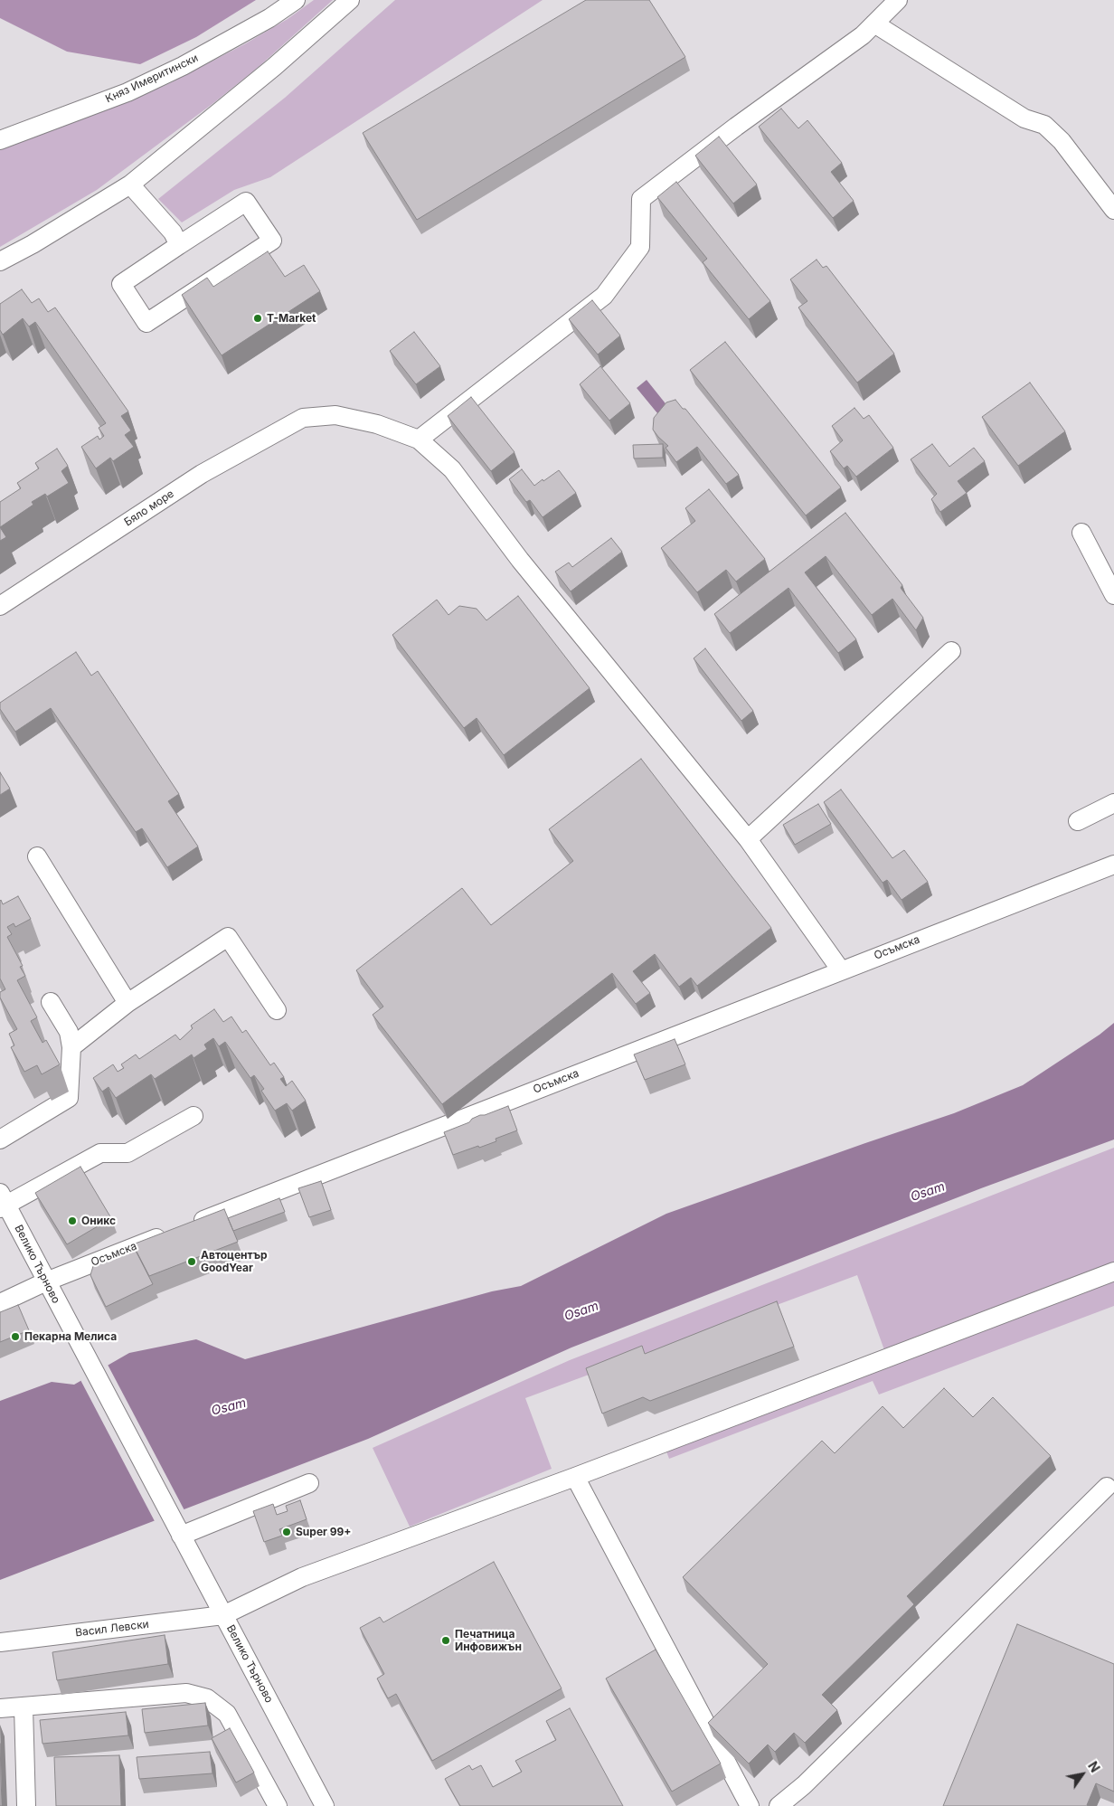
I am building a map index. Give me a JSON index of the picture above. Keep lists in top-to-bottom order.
{
  "streets": {
    "street": [
      "Княз Имеритински",
      "Бяло море",
      "Осъмска",
      "Велико Търново",
      "Васил Левски"
    ]
  },
  "crossings": [
    ["Осъмска", "Велико Търново"],
    ["Велико Търново", "Васил Левски"]
  ],
  "water": ["Osam"],
  "places": [
    "T-Market",
    "Оникс",
    "Автоцентър GoodYear",
    "Пекарна Мелиса",
    "Super 99+",
    "Печатница Инфовижън"
  ],
  "north": "top right"
}
